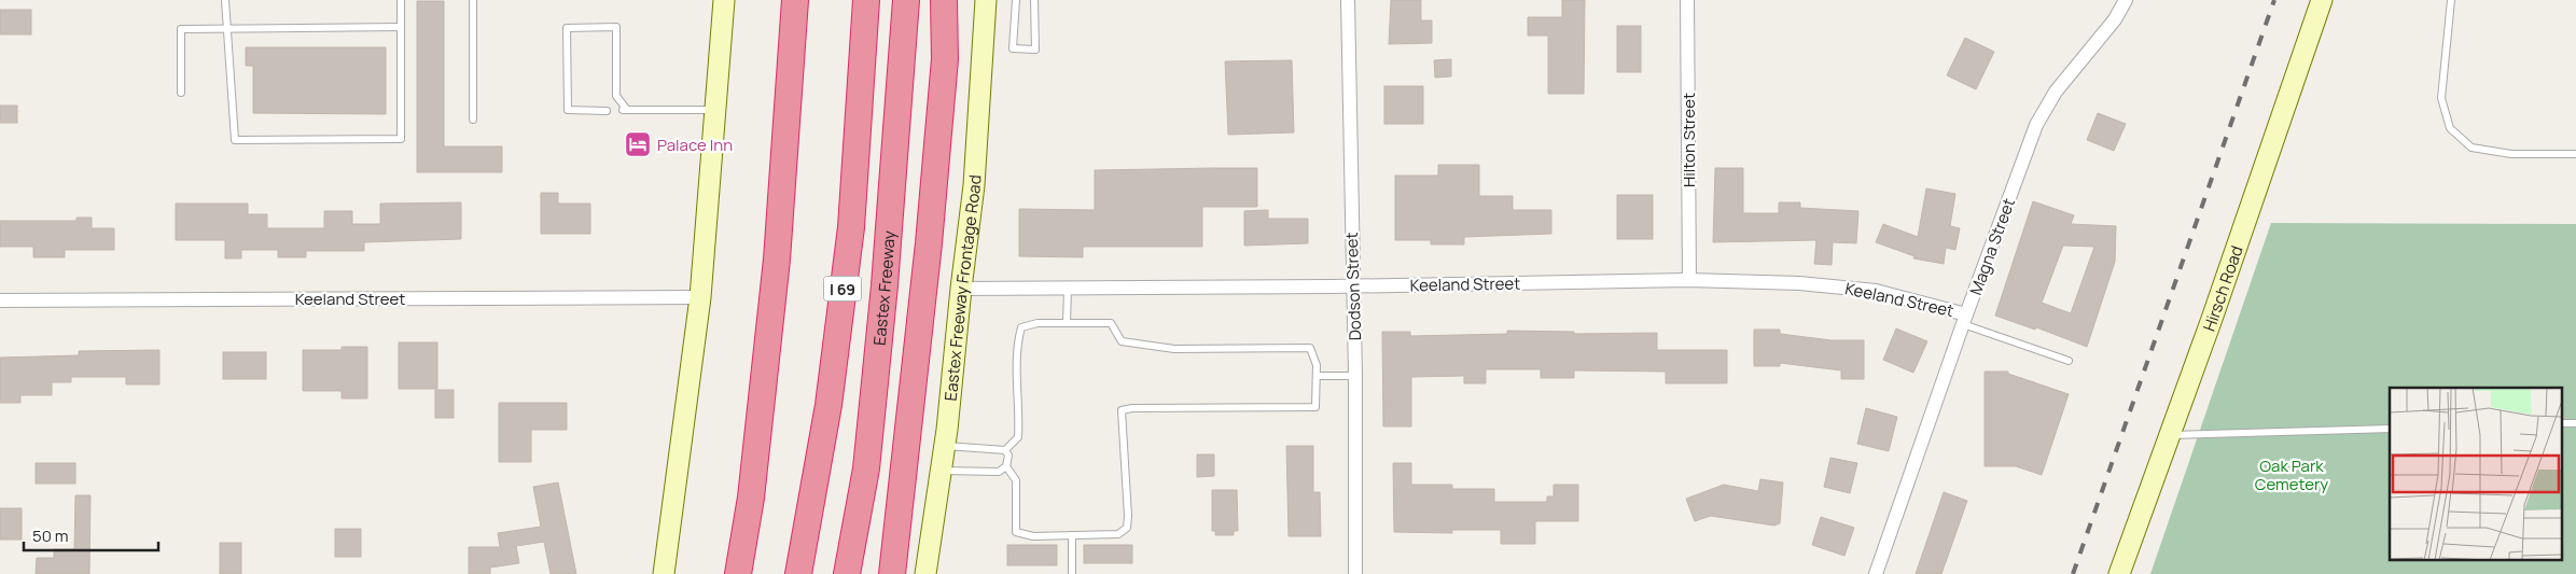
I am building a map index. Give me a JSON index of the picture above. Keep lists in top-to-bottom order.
{
  "streets": {
    "highway": ["Eastex Freeway", "I 69"],
    "main road": ["Eastex Freeway Frontage Road", "Hirsch Road"],
    "street": [
      "Hilton Street",
      "Magna Street",
      "Keeland Street",
      "Dodson Street"
    ]
  },
  "crossings": [
    ["Hilton Street", "Keeland Street"],
    ["Magna Street", "Keeland Street"],
    ["Keeland Street", "Dodson Street"],
    ["Keeland Street", "Eastex Freeway Frontage Road"]
  ],
  "parks": ["Oak Park Cemetery"],
  "places": {
    "hotel": ["Palace Inn"]
  },
  "scale_bar": "50 m"
}
